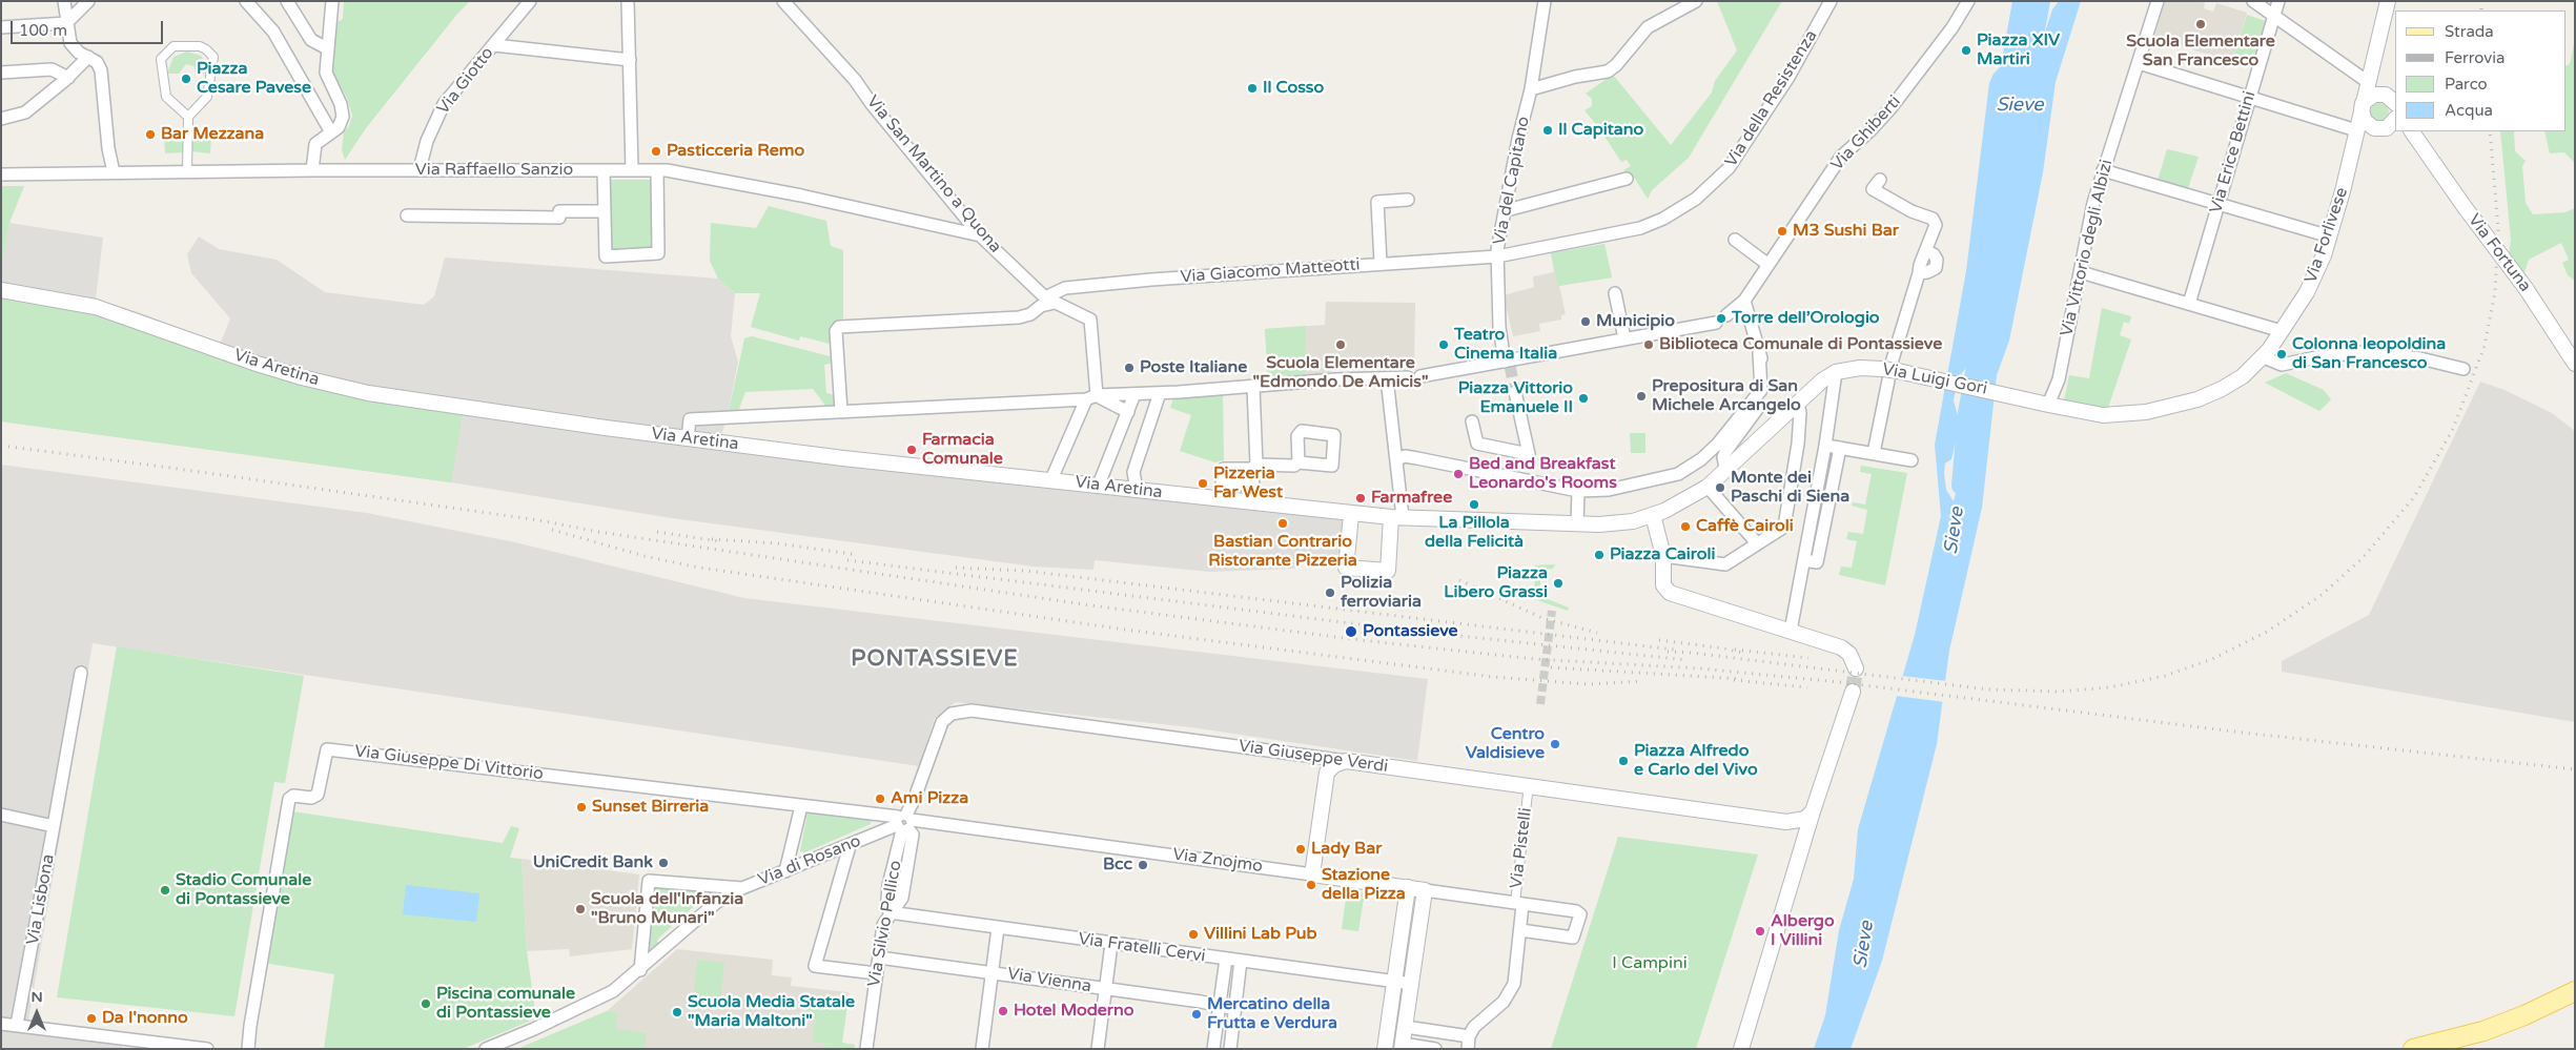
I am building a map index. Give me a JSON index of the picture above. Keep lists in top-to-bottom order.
{
  "streets": {
    "street": [
      "Via Giotto",
      "Via della Resistenza",
      "Via Ghiberti",
      "Via Erice Bettini",
      "Via Raffaello Sanzio",
      "Via San Martino a Quona",
      "Via del Capitano",
      "Via Forlivese",
      "Via Vittorio degli Albizi",
      "Via Fortuna",
      "Via Giacomo Matteotti",
      "Via Aretina",
      "Via Luigi Gori",
      "Via Giuseppe Verdi",
      "Via Giuseppe Di Vittorio",
      "Via Pistelli",
      "Via di Rosano",
      "Via Znojmo",
      "Via Lisbona",
      "Via Silvio Pellico",
      "Via Fratelli Cervi",
      "Via Vienna"
    ]
  },
  "crossings": [
    ["Via Giotto", "Via Raffaello Sanzio"],
    ["Via della Resistenza", "Via del Capitano"],
    ["Via della Resistenza", "Via Giacomo Matteotti"],
    ["Via Raffaello Sanzio", "Via San Martino a Quona"],
    ["Via San Martino a Quona", "Via Giacomo Matteotti"],
    ["Via del Capitano", "Via Giacomo Matteotti"],
    ["Via Forlivese", "Via Luigi Gori"],
    ["Via Vittorio degli Albizi", "Via Luigi Gori"],
    ["Via Aretina", "Via Luigi Gori"],
    ["Via Giuseppe Verdi", "Via Giuseppe Di Vittorio"],
    ["Via Giuseppe Verdi", "Via di Rosano"],
    ["Via Giuseppe Verdi", "Via Znojmo"],
    ["Via Giuseppe Verdi", "Via Silvio Pellico"],
    ["Via Giuseppe Di Vittorio", "Via di Rosano"],
    ["Via Giuseppe Di Vittorio", "Via Znojmo"],
    ["Via Giuseppe Di Vittorio", "Via Silvio Pellico"],
    ["Via Pistelli", "Via Znojmo"],
    ["Via di Rosano", "Via Znojmo"],
    ["Via di Rosano", "Via Silvio Pellico"],
    ["Via Znojmo", "Via Silvio Pellico"],
    ["Via Silvio Pellico", "Via Fratelli Cervi"],
    ["Via Silvio Pellico", "Via Vienna"]
  ],
  "districts": ["PONTASSIEVE"],
  "water": ["Sieve"],
  "parks": ["I Campini"],
  "places": [
    "Scuola Elementare San Francesco",
    "Piazza XIV Martiri",
    "Piazza Cesare Pavese",
    "Il Cosso",
    "Il Capitano",
    "Bar Mezzana",
    "Pasticceria Remo",
    "M3 Sushi Bar",
    "Torre dell’Orologio",
    "Municipio",
    "Scuola Elementare \"Edmondo De Amicis\"",
    "Teatro Cinema Italia",
    "Biblioteca Comunale di Pontassieve",
    "Colonna leopoldina di San Francesco",
    "Poste Italiane",
    "Prepositura di San Michele Arcangelo",
    "Piazza Vittorio Emanuele II",
    "Farmacia Comunale",
    "Bed and Breakfast Leonardo's Rooms",
    "Pizzeria Far West",
    "Monte dei Paschi di Siena",
    "Farmafree",
    "La Pillola della Felicità",
    "Bastian Contrario Ristorante Pizzeria",
    "Caffè Cairoli",
    "Piazza Cairoli",
    "Piazza Libero Grassi",
    "Polizia ferroviaria",
    "Pontassieve",
    "Centro Valdisieve",
    "Piazza Alfredo e Carlo del Vivo",
    "Ami Pizza",
    "Sunset Birreria",
    "Lady Bar",
    "UniCredit Bank",
    "Bcc",
    "Stazione della Pizza",
    "Stadio Comunale di Pontassieve",
    "Scuola dell'Infanzia \"Bruno Munari\"",
    "Albergo I Villini",
    "Villini Lab Pub",
    "Piscina comunale di Pontassieve",
    "Hotel Moderno",
    "Scuola Media Statale \"Maria Maltoni\"",
    "Mercatino della Frutta e Verdura",
    "Da I'nonno"
  ],
  "legend": [
    "Strada",
    "Ferrovia",
    "Parco",
    "Acqua"
  ],
  "scale_bar": "100 m",
  "north": "top"
}
